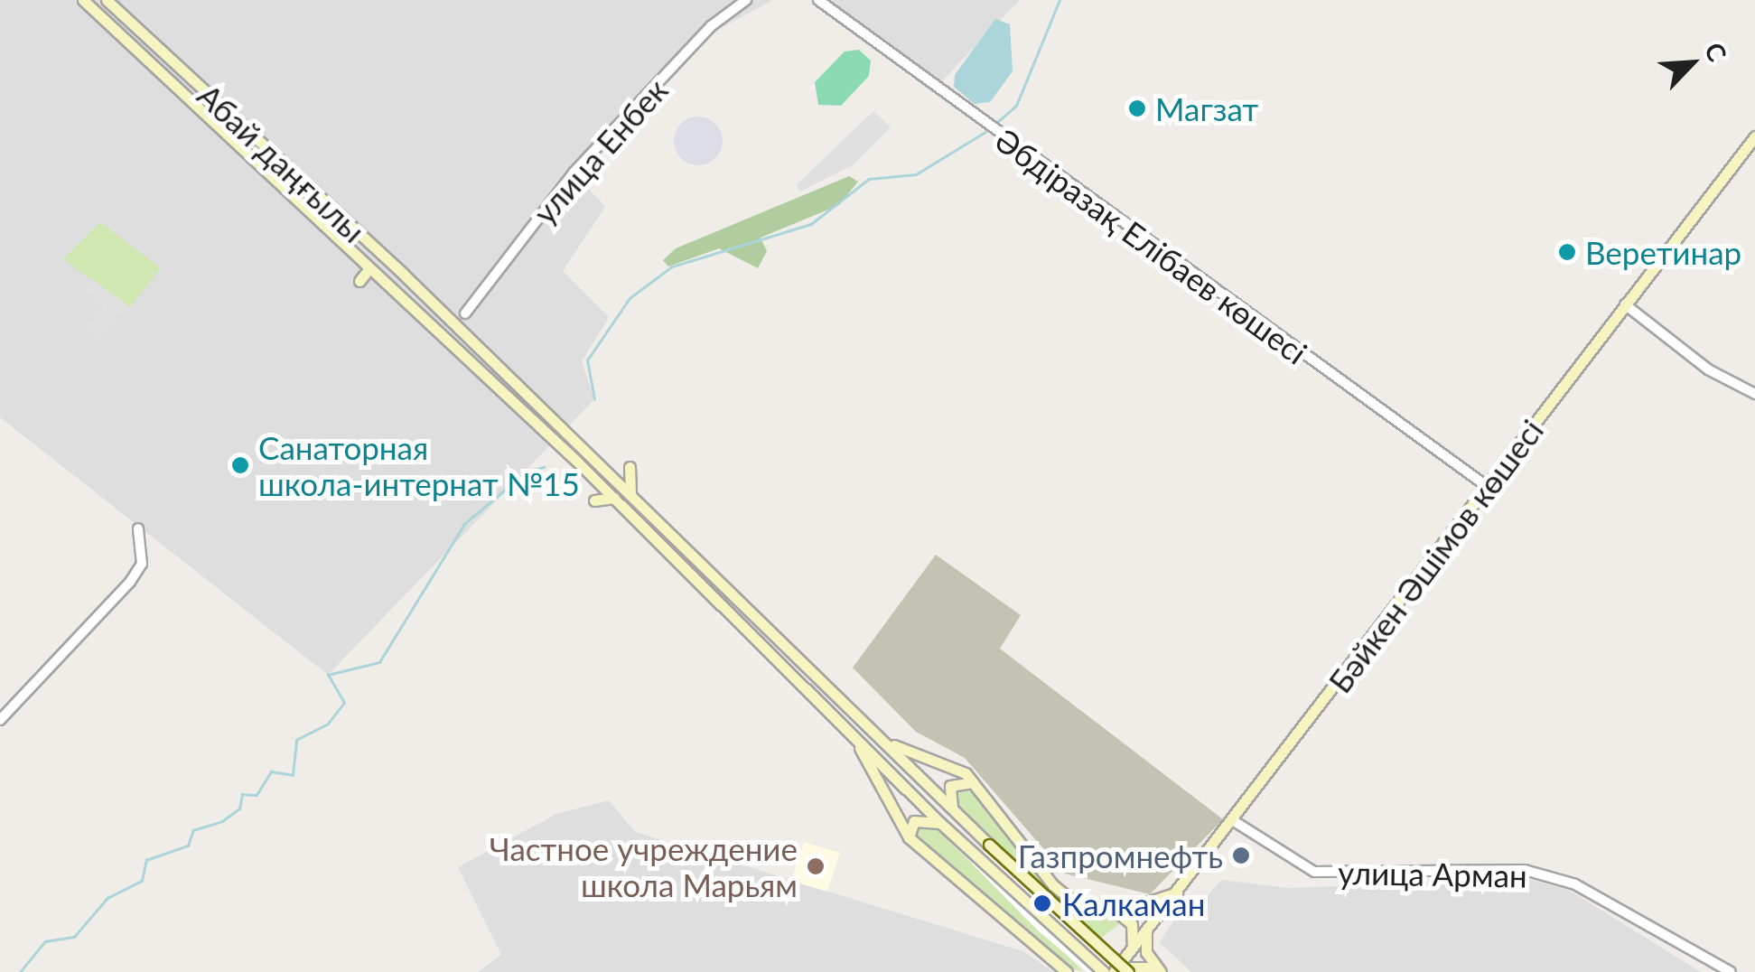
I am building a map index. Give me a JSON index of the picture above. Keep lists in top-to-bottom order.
{
  "streets": {
    "main road": ["Абай даңғылы", "Бәйкен Әшімов көшесі"],
    "street": ["улица Енбек", "Әбдіразақ Елібаев көшесі", "улица Арман"]
  },
  "crossings": [
    ["Әбдіразақ Елібаев көшесі", "Бәйкен Әшімов көшесі"],
    ["Бәйкен Әшімов көшесі", "улица Арман"]
  ],
  "places": [
    "Магзат",
    "Веретинар",
    "Санаторная школа-интернат №15",
    "Газпромнефть",
    "Частное учреждение школа Марьям",
    "Калкаман"
  ],
  "north": "top right"
}
